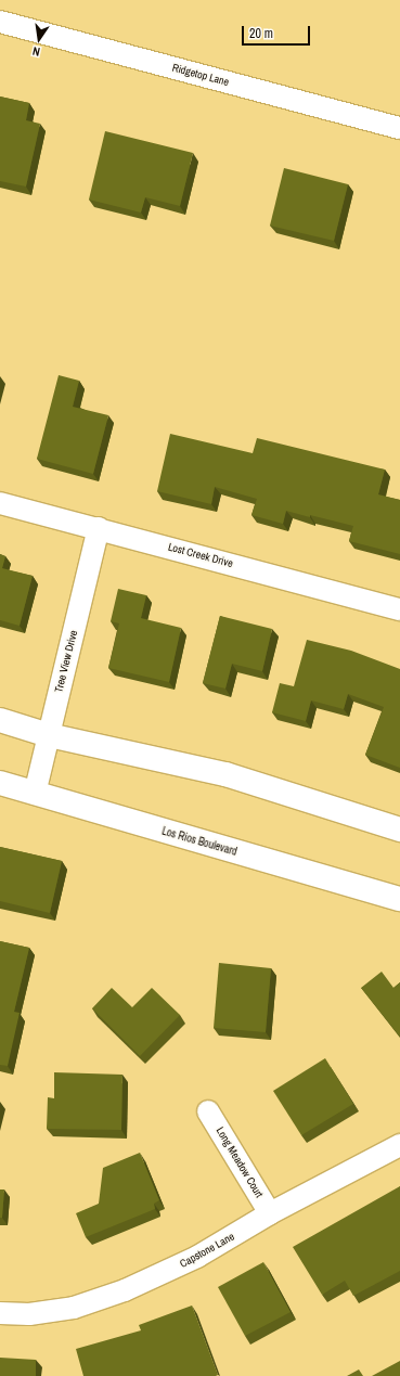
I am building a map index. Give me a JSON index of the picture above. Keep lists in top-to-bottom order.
{
  "streets": {
    "main road": ["Los Rios Boulevard"],
    "street": [
      "Ridgetop Lane",
      "Lost Creek Drive",
      "Tree View Drive",
      "Long Meadow Court",
      "Capstone Lane"
    ]
  },
  "crossings": [
    ["Lost Creek Drive", "Tree View Drive"],
    ["Tree View Drive", "Los Rios Boulevard"],
    ["Long Meadow Court", "Capstone Lane"]
  ],
  "scale_bar": "20 m",
  "north": "bottom"
}
